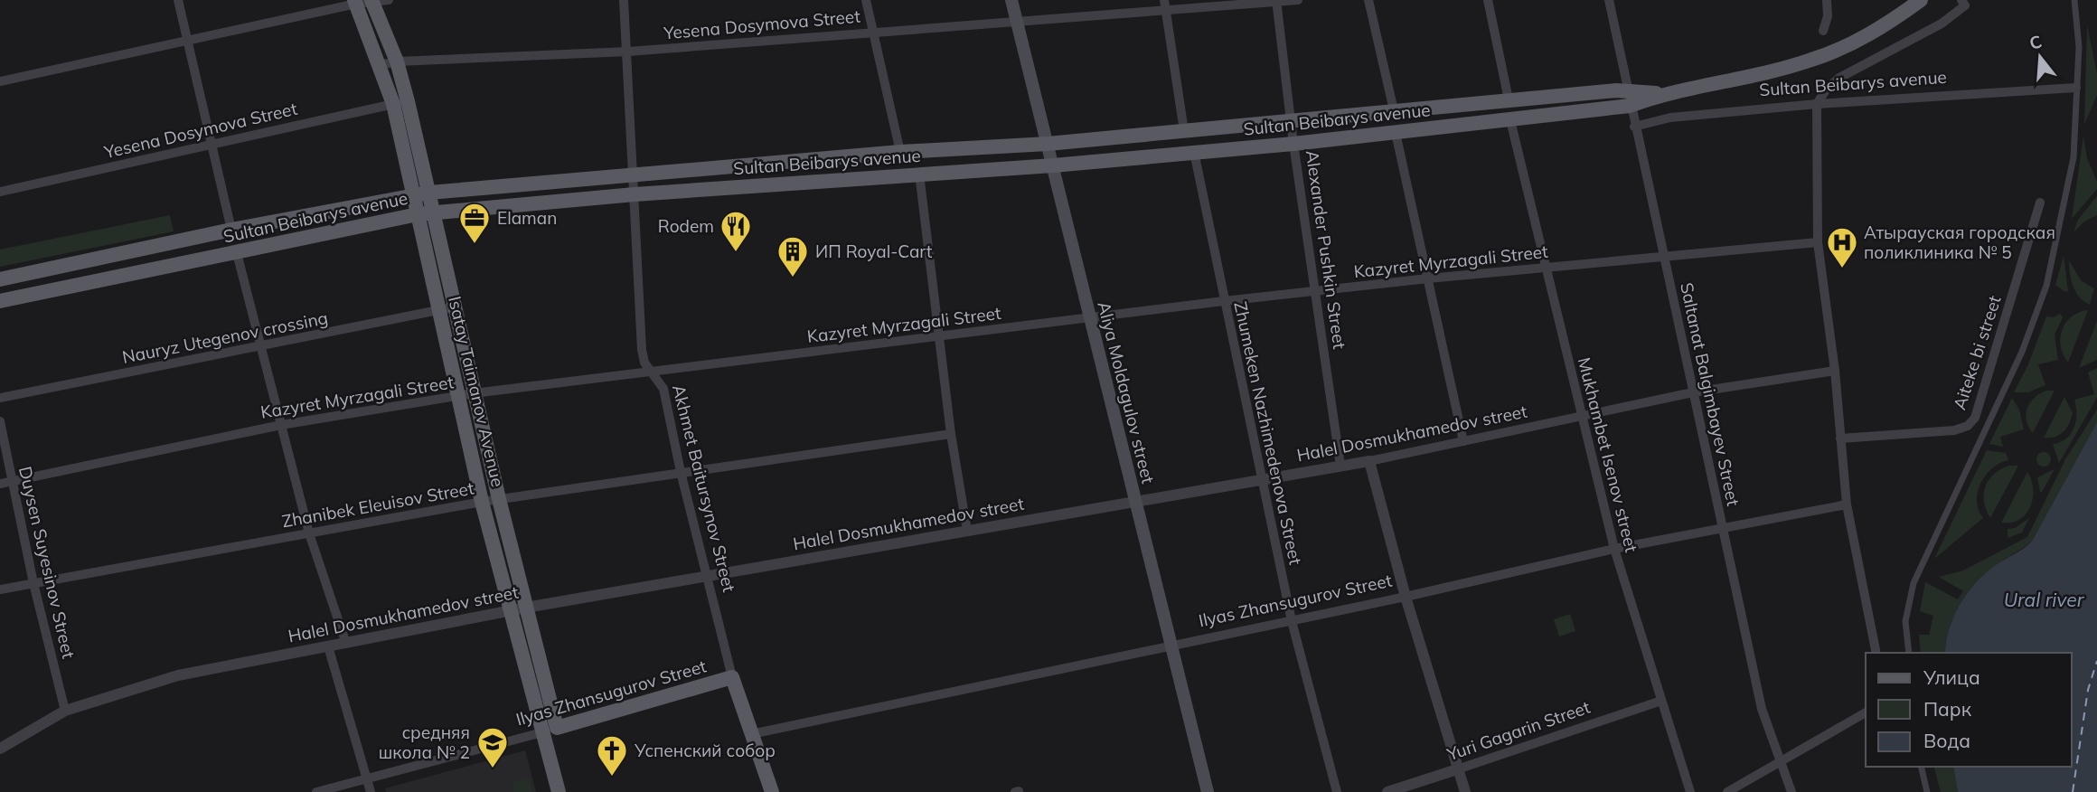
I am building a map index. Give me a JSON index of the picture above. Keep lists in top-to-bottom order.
{
  "streets": {
    "main road": [
      "Sultan Beibarys avenue",
      "Isatay Taimanov Avenue",
      "Aliya Moldagulov street",
      "Akhmet Baitursynov Street",
      "Ilyas Zhansugurov Street"
    ],
    "street": [
      "Yesena Dosymova Street",
      "Alexander Pushkin Street",
      "Kazyret Myrzagali Street",
      "Nauryz Utegenov crossing",
      "Aiteke bi street",
      "Saltanat Balgimbayev Street",
      "Zhumeken Nazhimedenova Street",
      "Halel Dosmukhamedov street",
      "Mukhambet Isenov street",
      "Zhanibek Eleuisov Street",
      "Duysen Suyesinov Street",
      "Yuri Gagarin Street"
    ]
  },
  "crossings": [
    ["Yesena Dosymova Street", "Alexander Pushkin Street"],
    ["Yesena Dosymova Street", "Isatay Taimanov Avenue"],
    ["Yesena Dosymova Street", "Aliya Moldagulov street"],
    ["Yesena Dosymova Street", "Akhmet Baitursynov Street"],
    ["Sultan Beibarys avenue", "Alexander Pushkin Street"],
    ["Sultan Beibarys avenue", "Isatay Taimanov Avenue"],
    ["Sultan Beibarys avenue", "Aliya Moldagulov street"],
    ["Sultan Beibarys avenue", "Saltanat Balgimbayev Street"],
    ["Sultan Beibarys avenue", "Zhumeken Nazhimedenova Street"],
    ["Sultan Beibarys avenue", "Mukhambet Isenov street"],
    ["Sultan Beibarys avenue", "Akhmet Baitursynov Street"],
    ["Alexander Pushkin Street", "Kazyret Myrzagali Street"],
    ["Alexander Pushkin Street", "Halel Dosmukhamedov street"],
    ["Kazyret Myrzagali Street", "Isatay Taimanov Avenue"],
    ["Kazyret Myrzagali Street", "Aliya Moldagulov street"],
    ["Kazyret Myrzagali Street", "Saltanat Balgimbayev Street"],
    ["Kazyret Myrzagali Street", "Zhumeken Nazhimedenova Street"],
    ["Kazyret Myrzagali Street", "Mukhambet Isenov street"],
    ["Kazyret Myrzagali Street", "Akhmet Baitursynov Street"],
    ["Kazyret Myrzagali Street", "Duysen Suyesinov Street"],
    ["Nauryz Utegenov crossing", "Isatay Taimanov Avenue"],
    ["Isatay Taimanov Avenue", "Halel Dosmukhamedov street"],
    ["Isatay Taimanov Avenue", "Zhanibek Eleuisov Street"],
    ["Isatay Taimanov Avenue", "Ilyas Zhansugurov Street"],
    ["Aliya Moldagulov street", "Halel Dosmukhamedov street"],
    ["Aliya Moldagulov street", "Ilyas Zhansugurov Street"],
    ["Saltanat Balgimbayev Street", "Halel Dosmukhamedov street"],
    ["Saltanat Balgimbayev Street", "Ilyas Zhansugurov Street"],
    ["Zhumeken Nazhimedenova Street", "Halel Dosmukhamedov street"],
    ["Zhumeken Nazhimedenova Street", "Ilyas Zhansugurov Street"],
    ["Halel Dosmukhamedov street", "Mukhambet Isenov street"],
    ["Halel Dosmukhamedov street", "Akhmet Baitursynov Street"],
    ["Halel Dosmukhamedov street", "Duysen Suyesinov Street"],
    ["Mukhambet Isenov street", "Ilyas Zhansugurov Street"],
    ["Mukhambet Isenov street", "Yuri Gagarin Street"],
    ["Akhmet Baitursynov Street", "Zhanibek Eleuisov Street"],
    ["Akhmet Baitursynov Street", "Ilyas Zhansugurov Street"],
    ["Zhanibek Eleuisov Street", "Duysen Suyesinov Street"]
  ],
  "water": ["Ural river"],
  "places": {
    "office": ["Elaman"],
    "restaurant": ["Rodem"],
    "hospital": ["Атырауская городская поликлиника № 5"],
    "building": ["ИП Royal-Cart"],
    "school or university": ["cредняя школа № 2"],
    "church": ["Успенский собор"]
  },
  "legend": ["Улица", "Парк", "Вода"],
  "north": "top"
}
